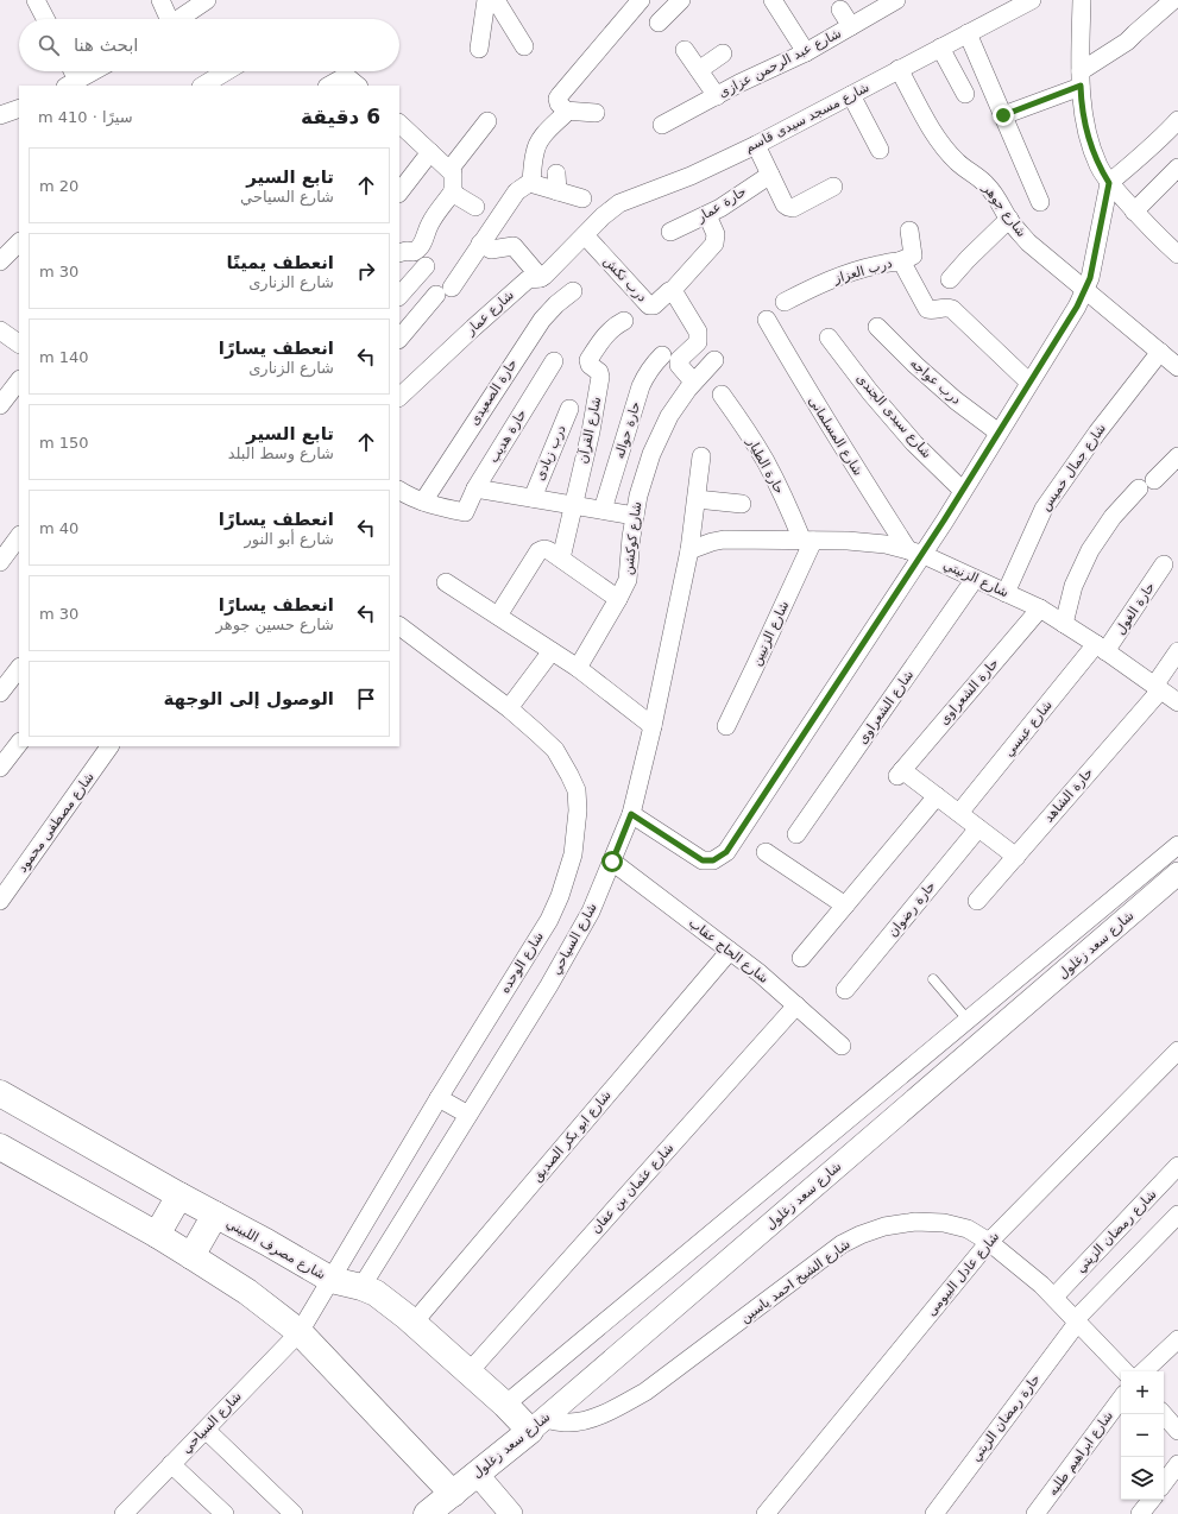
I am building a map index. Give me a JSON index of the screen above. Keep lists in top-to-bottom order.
{
  "streets": {
    "main road": ["شارع سعد زغلول", "شارع مصرف اللبيني"],
    "street": [
      "شارع عبد الرحمن عزازى",
      "شارع مسجد سيدى قاسم",
      "حارة عمار",
      "شارع جوهر",
      "درب العزاز",
      "درب تكش",
      "شارع عمار",
      "درب عواجه",
      "حارة الصعيدى",
      "شارع سيدى الجندى",
      "شارع القرآن",
      "حارة حواله",
      "حارة هديب",
      "شارع المسلمانى",
      "درب زبادى",
      "حارة الطيار",
      "شارع جمال خميس",
      "شارع كوكشن",
      "شارع الزنيتي",
      "حارة الغول",
      "شارع الزتيين",
      "حارة الشعراوى",
      "شارع الشعراوى",
      "شارع عيسي",
      "حارة الشاهد",
      "شارع مصطفى محمود",
      "حارة رضوان",
      "شارع السياحي",
      "شارع الحاج عقاب",
      "شارع الوحده",
      "شارع ابو بكر الصديق",
      "شارع عثمان بن عفان",
      "شارع رمضان الزيتي",
      "شارع عادل البيومى",
      "شارع الشيخ احمد ياسين",
      "حارة رمضان الزيتي",
      "شارع ابراهيم طلبه"
    ]
  },
  "crossings": [
    ["شارع مسجد سيدى قاسم", "شارع جوهر"],
    ["شارع مسجد سيدى قاسم", "درب تكش"],
    ["شارع مسجد سيدى قاسم", "شارع عمار"],
    ["شارع جوهر", "شارع جمال خميس"],
    ["درب تكش", "شارع عمار"],
    ["حارة الصعيدى", "حارة هديب"],
    ["شارع المسلمانى", "شارع الزنيتي"],
    ["حارة الطيار", "شارع الزنيتي"],
    ["حارة الطيار", "شارع الزتيين"],
    ["شارع جمال خميس", "شارع الزنيتي"],
    ["شارع الزنيتي", "حارة الغول"],
    ["شارع الزنيتي", "شارع الزتيين"],
    ["شارع الزنيتي", "حارة الشعراوى"],
    ["شارع الزنيتي", "شارع الشعراوى"],
    ["شارع الزنيتي", "شارع عيسي"],
    ["شارع الزنيتي", "حارة الشاهد"],
    ["شارع الزنيتي", "شارع السياحي"],
    ["حارة الغول", "شارع عيسي"],
    ["شارع السياحي", "شارع الحاج عقاب"],
    ["شارع السياحي", "شارع الوحده"],
    ["شارع السياحي", "شارع مصرف اللبيني"],
    ["شارع سعد زغلول", "شارع مصرف اللبيني"],
    ["شارع سعد زغلول", "شارع الشيخ احمد ياسين"],
    ["شارع الحاج عقاب", "شارع ابو بكر الصديق"],
    ["شارع الحاج عقاب", "شارع عثمان بن عفان"],
    ["شارع الوحده", "شارع مصرف اللبيني"],
    ["شارع ابو بكر الصديق", "شارع مصرف اللبيني"],
    ["شارع عثمان بن عفان", "شارع مصرف اللبيني"],
    ["شارع رمضان الزيتي", "شارع الشيخ احمد ياسين"],
    ["شارع مصرف اللبيني", "شارع الشيخ احمد ياسين"],
    ["شارع عادل البيومى", "شارع الشيخ احمد ياسين"],
    ["شارع الشيخ احمد ياسين", "حارة رمضان الزيتي"]
  ],
  "page": {
    "search": "ابحث هنا",
    "heading": ["6 دقيقة", "سيرًا · 410 m"],
    "list": [
      ["تابع السير", "شارع السياحي", "20 m"],
      ["انعطف يمينًا", "شارع الزنارى", "30 m"],
      ["انعطف يسارًا", "شارع الزنارى", "140 m"],
      ["تابع السير", "شارع وسط البلد", "150 m"],
      ["انعطف يسارًا", "شارع أبو النور", "40 m"],
      ["انعطف يسارًا", "شارع حسين جوهر", "30 m"],
      "الوصول إلى الوجهة"
    ],
    "map_buttons": ["+", "−"]
  }
}
